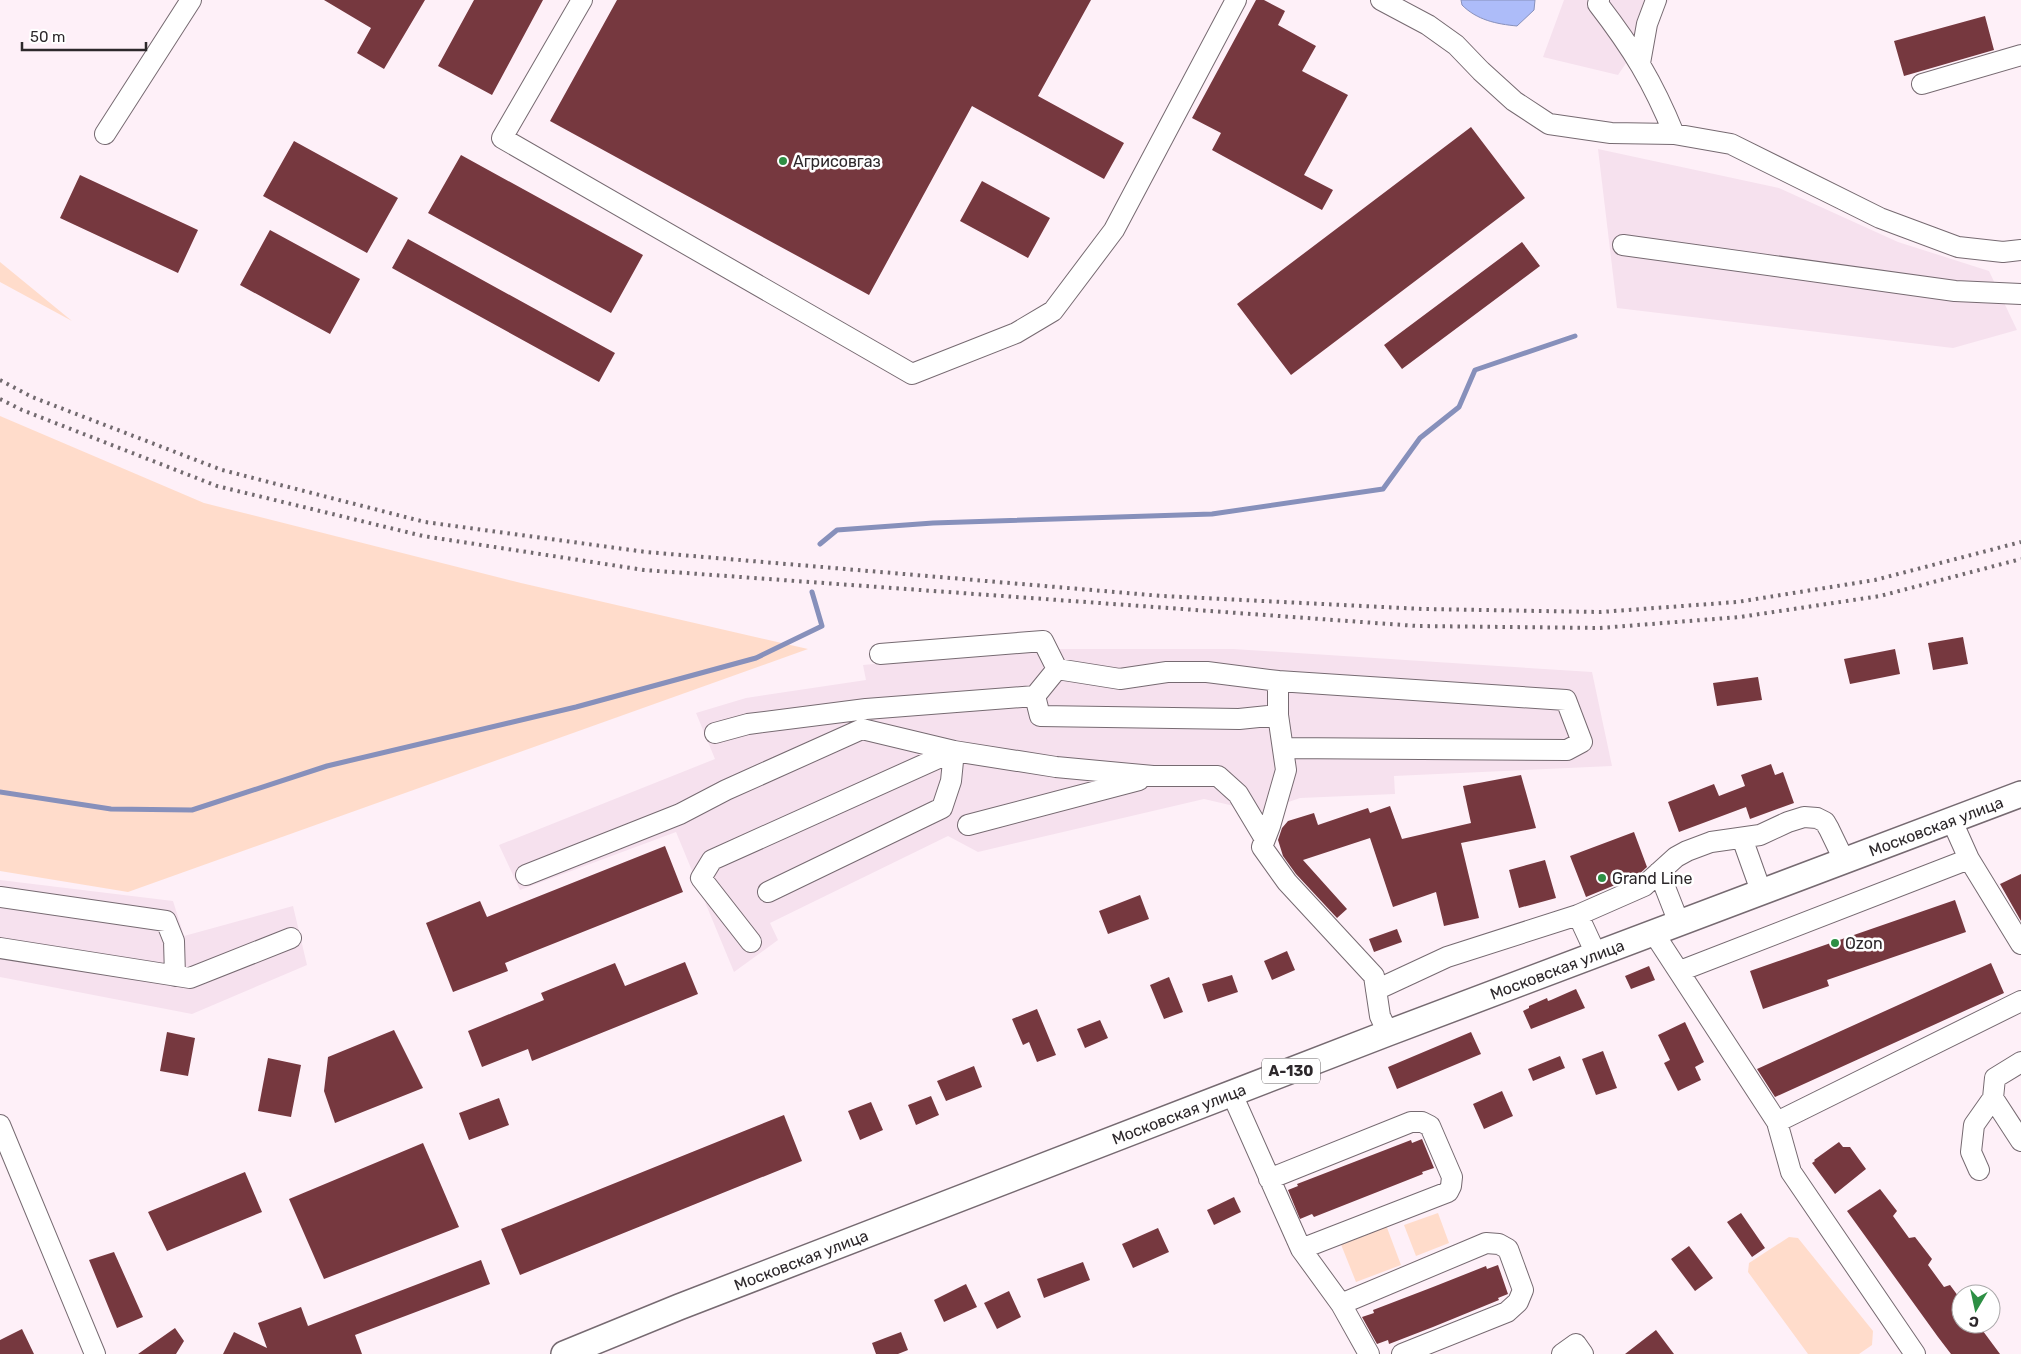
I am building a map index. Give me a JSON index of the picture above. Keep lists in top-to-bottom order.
{
  "streets": {
    "main road": ["Московская улица", "А-130"]
  },
  "places": ["Агрисовгаз", "Grand Line", "Ozon"],
  "scale_bar": "50 m",
  "north": "bottom"
}
